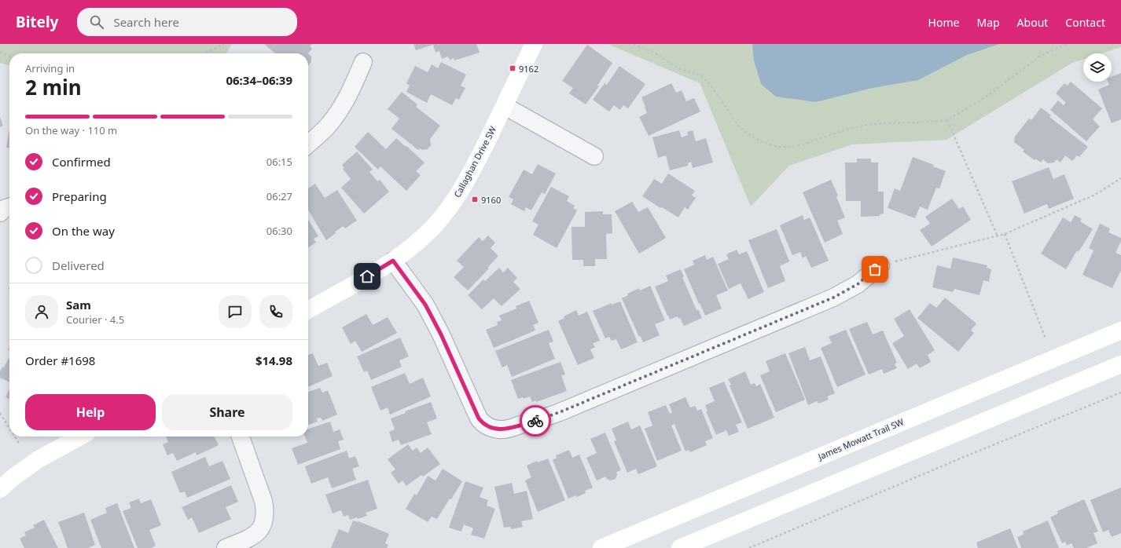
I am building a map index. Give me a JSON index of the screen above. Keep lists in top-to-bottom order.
{
  "streets": {
    "main road": ["Callaghan Drive SW", "James Mowatt Trail SW"]
  },
  "places": {
    "transit": ["9162", "9160"]
  },
  "page": {
    "header": "Bitely",
    "search": "Search here",
    "nav": [
      "Home",
      "Map",
      "About",
      "Contact"
    ],
    "heading": ["2 min", "Arriving in", "06:34–06:39"],
    "panel": [
      "Sam",
      "Courier · 4.5",
      "Order #1698",
      "$14.98"
    ],
    "bar": "On the way · 110 m",
    "list": [
      ["Confirmed", "06:15"],
      ["Preparing", "06:27"],
      ["On the way", "06:30"],
      "Delivered"
    ],
    "buttons": ["Help", "Share"]
  }
}
